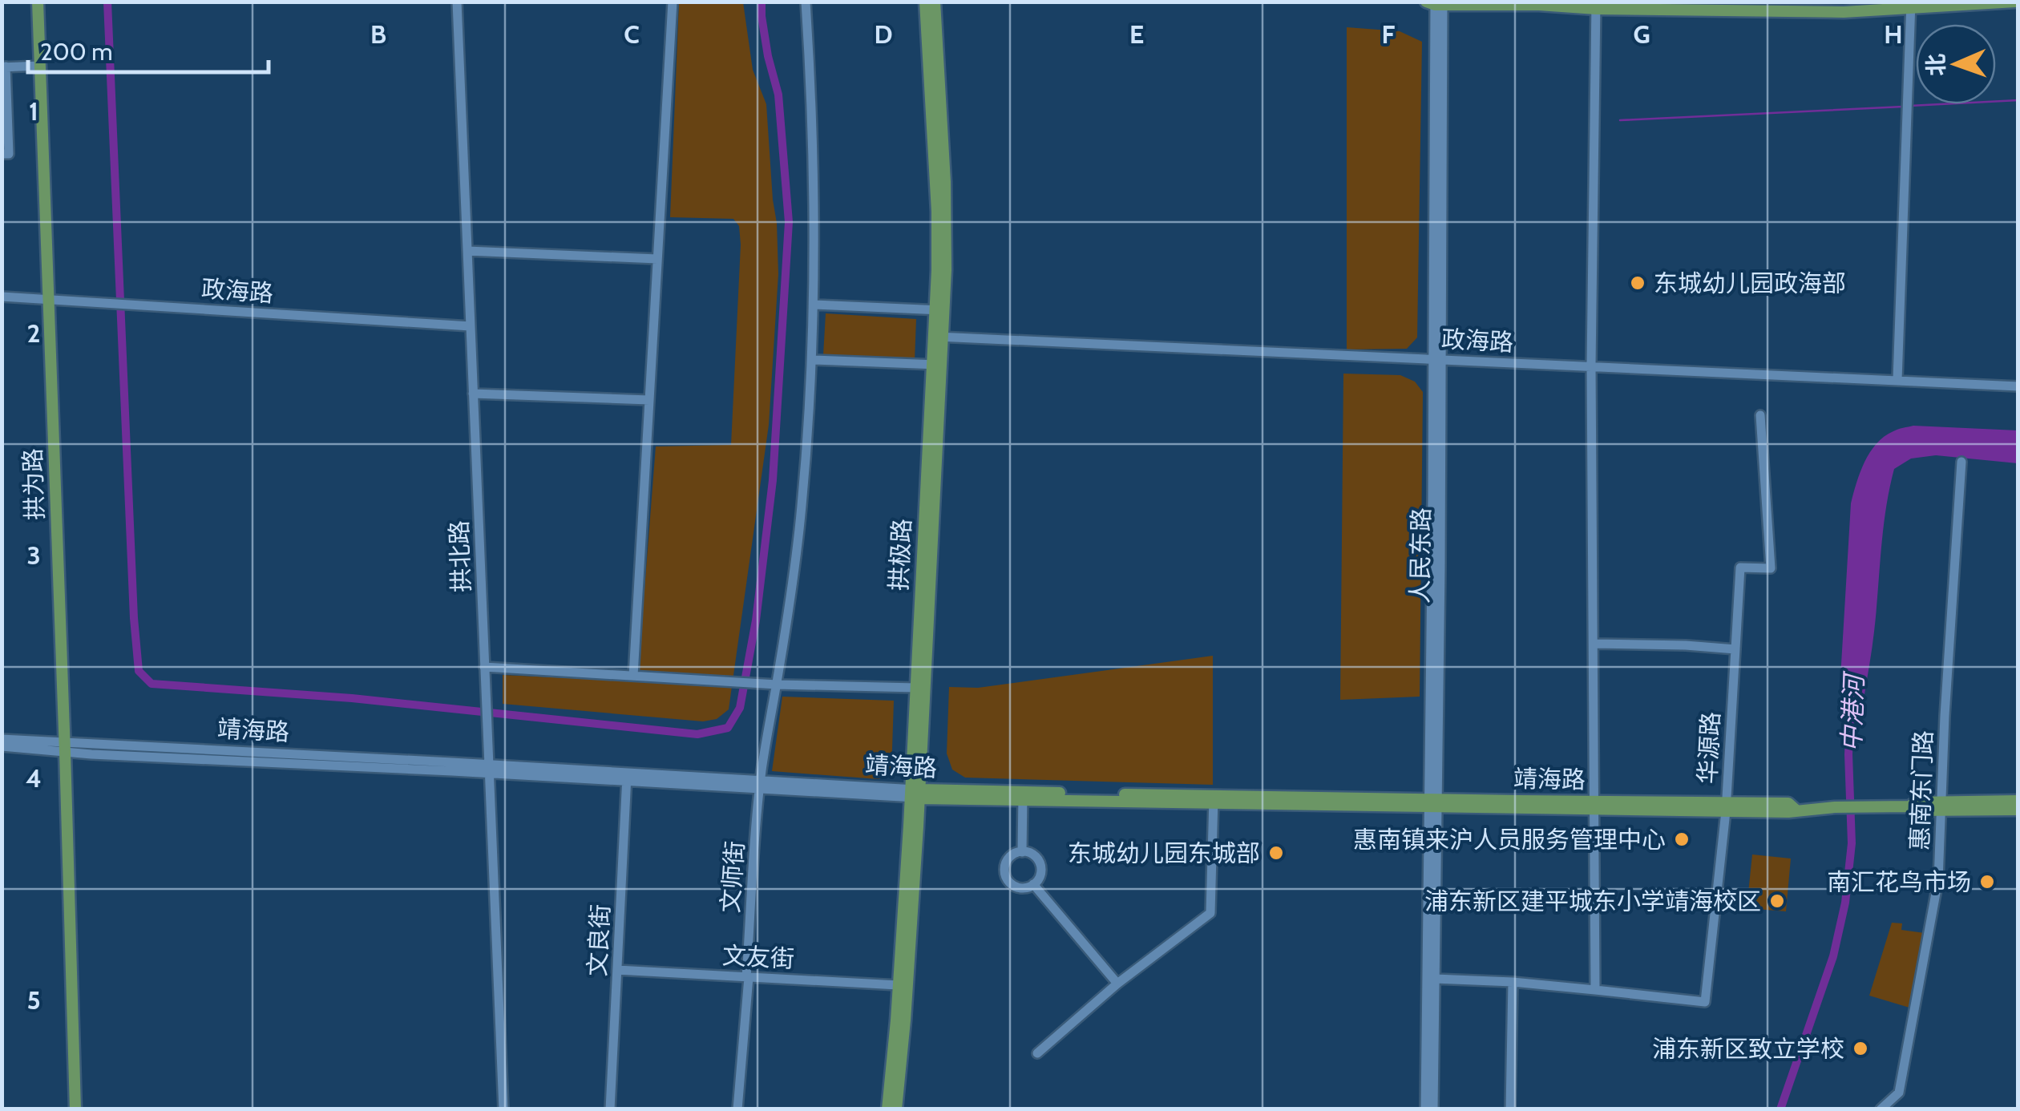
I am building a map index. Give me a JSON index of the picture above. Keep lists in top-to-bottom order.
{
  "streets": {
    "main road": ["拱为路", "拱极路", "靖海路"],
    "street": [
      "政海路",
      "人民东路",
      "拱北路",
      "华源路",
      "惠南东门路",
      "文师街",
      "文良街",
      "文友街"
    ]
  },
  "crossings": [
    ["政海路", "拱为路"],
    ["政海路", "拱极路"],
    ["政海路", "人民东路"],
    ["政海路", "拱北路"],
    ["拱为路", "靖海路"],
    ["拱极路", "靖海路"],
    ["拱极路", "文友街"],
    ["人民东路", "靖海路"],
    ["拱北路", "靖海路"],
    ["靖海路", "华源路"],
    ["靖海路", "惠南东门路"],
    ["靖海路", "文师街"],
    ["靖海路", "文良街"],
    ["文师街", "文友街"],
    ["文良街", "文友街"]
  ],
  "water": ["中港河"],
  "places": [
    "东城幼儿园政海部",
    "惠南镇来沪人员服务管理中心",
    "东城幼儿园东城部",
    "南汇花鸟市场",
    "浦东新区建平城东小学靖海校区",
    "浦东新区致立学校"
  ],
  "scale_bar": "200 m",
  "north": "left",
  "grid": {
    "columns": [
      "B",
      "C",
      "D",
      "E",
      "F",
      "G",
      "H"
    ],
    "rows": [
      "1",
      "2",
      "3",
      "4",
      "5"
    ]
  }
}
